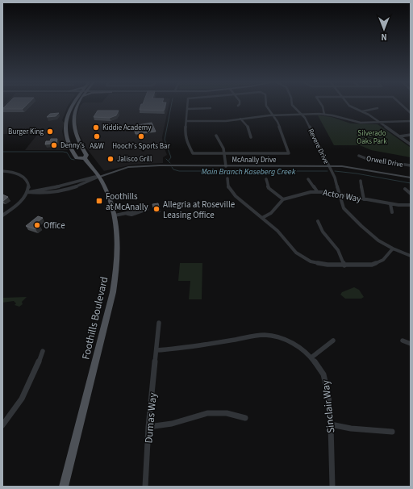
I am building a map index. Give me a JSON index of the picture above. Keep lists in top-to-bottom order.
{
  "streets": {
    "main road": ["McAnally Drive", "Foothills Boulevard"],
    "street": [
      "Revere Drive",
      "Orwell Drive",
      "Acton Way",
      "Sinclair Way",
      "Dumas Way"
    ]
  },
  "crossings": [
    ["Revere Drive", "McAnally Drive"],
    ["Revere Drive", "Acton Way"],
    ["McAnally Drive", "Foothills Boulevard"],
    ["Sinclair Way", "Dumas Way"]
  ],
  "water": ["Main Branch Kaseberg Creek"],
  "parks": ["Silverado Oaks Park"],
  "places": {
    "other": [
      "Kiddie Academy",
      "Burger King",
      "A&W",
      "Hooch's Sports Bar",
      "Denny's",
      "Jalisco Grill",
      "Allegria at Roseville Leasing Office",
      "Office"
    ],
    "transit": ["Foothills at McAnally"]
  },
  "north": "bottom"
}
